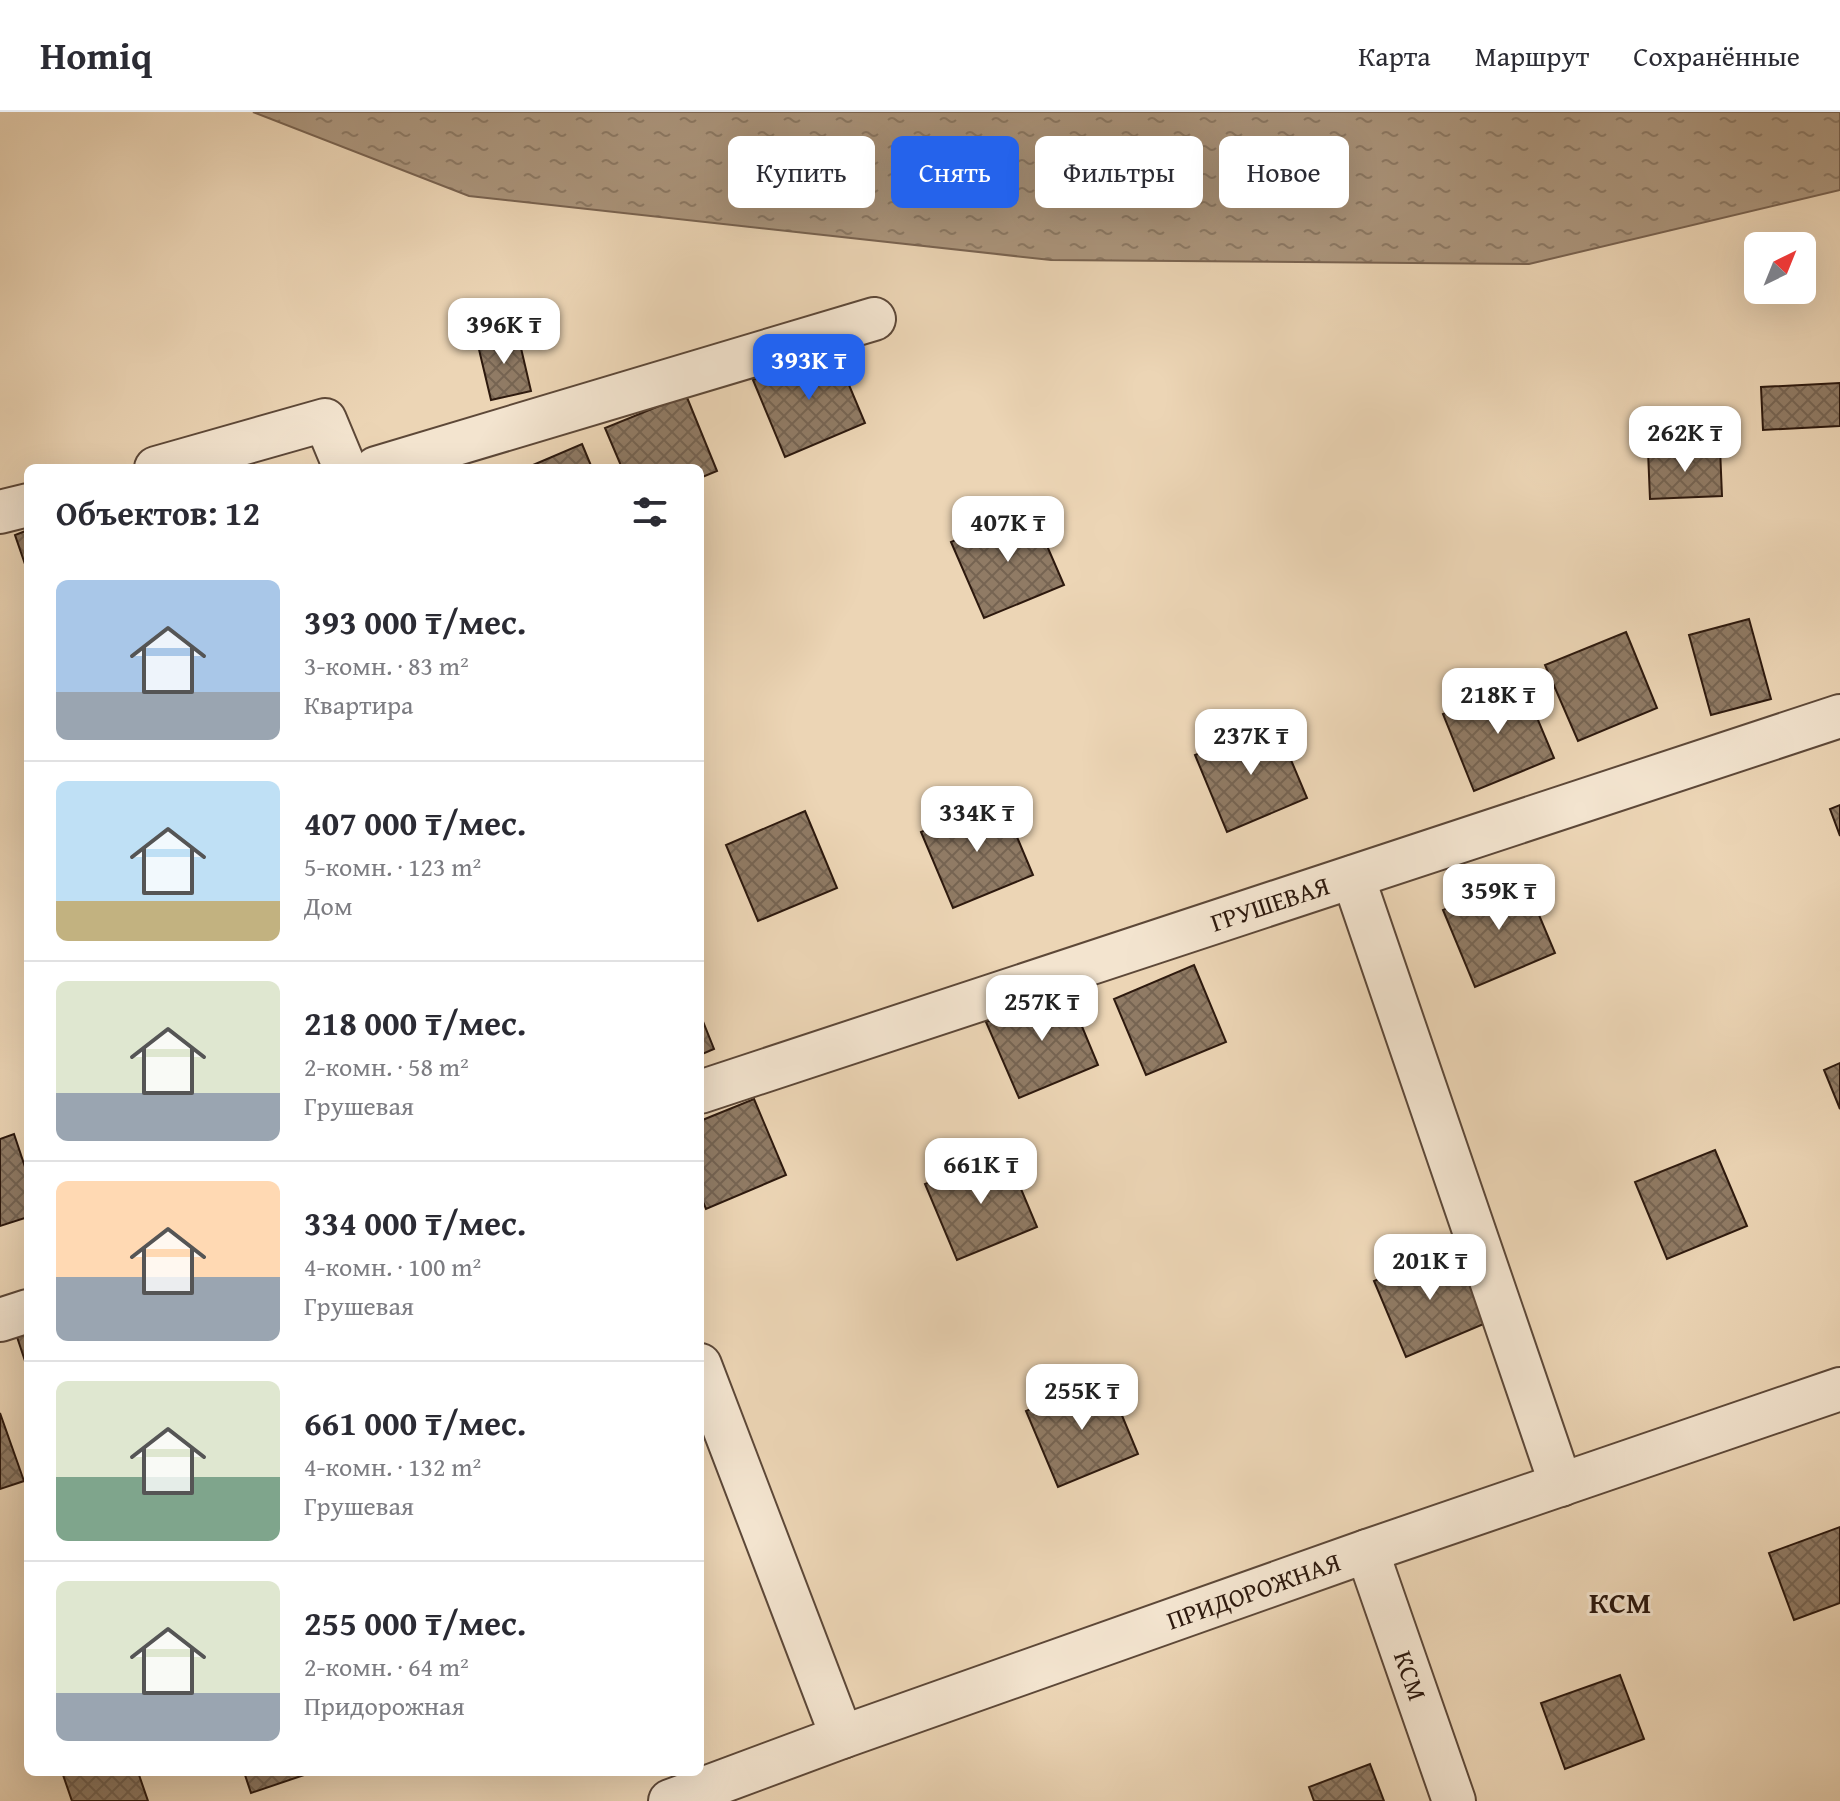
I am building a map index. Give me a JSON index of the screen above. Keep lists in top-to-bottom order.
{
  "streets": {
    "street": ["ГРУШЕВАЯ", "ПРИДОРОЖНАЯ", "КСМ"]
  },
  "crossings": [
    ["ПРИДОРОЖНАЯ", "КСМ"]
  ],
  "districts": ["КСМ"],
  "north": "top right",
  "page": {
    "header": "Homiq",
    "nav": ["Карта", "Маршрут", "Сохранённые"],
    "chip": [
      "Купить",
      "Снять",
      "Фильтры",
      "Новое"
    ],
    "price": [
      "396K ₸",
      "393K ₸",
      "262K ₸",
      "407K ₸",
      "218K ₸",
      "237K ₸",
      "334K ₸",
      "359K ₸",
      "257K ₸",
      "661K ₸",
      "201K ₸",
      "255K ₸"
    ],
    "heading": "Объектов: 12",
    "list": [
      {
        "name": "393 000 ₸/мес.",
        "note": "3-комн. · 83 m² · Квартира"
      },
      {
        "name": "407 000 ₸/мес.",
        "note": "5-комн. · 123 m² · Дом"
      },
      {
        "name": "218 000 ₸/мес.",
        "note": "2-комн. · 58 m² · Грушевая"
      },
      {
        "name": "334 000 ₸/мес.",
        "note": "4-комн. · 100 m² · Грушевая"
      },
      {
        "name": "661 000 ₸/мес.",
        "note": "4-комн. · 132 m² · Грушевая"
      },
      {
        "name": "255 000 ₸/мес.",
        "note": "2-комн. · 64 m² · Придорожная"
      }
    ]
  }
}
